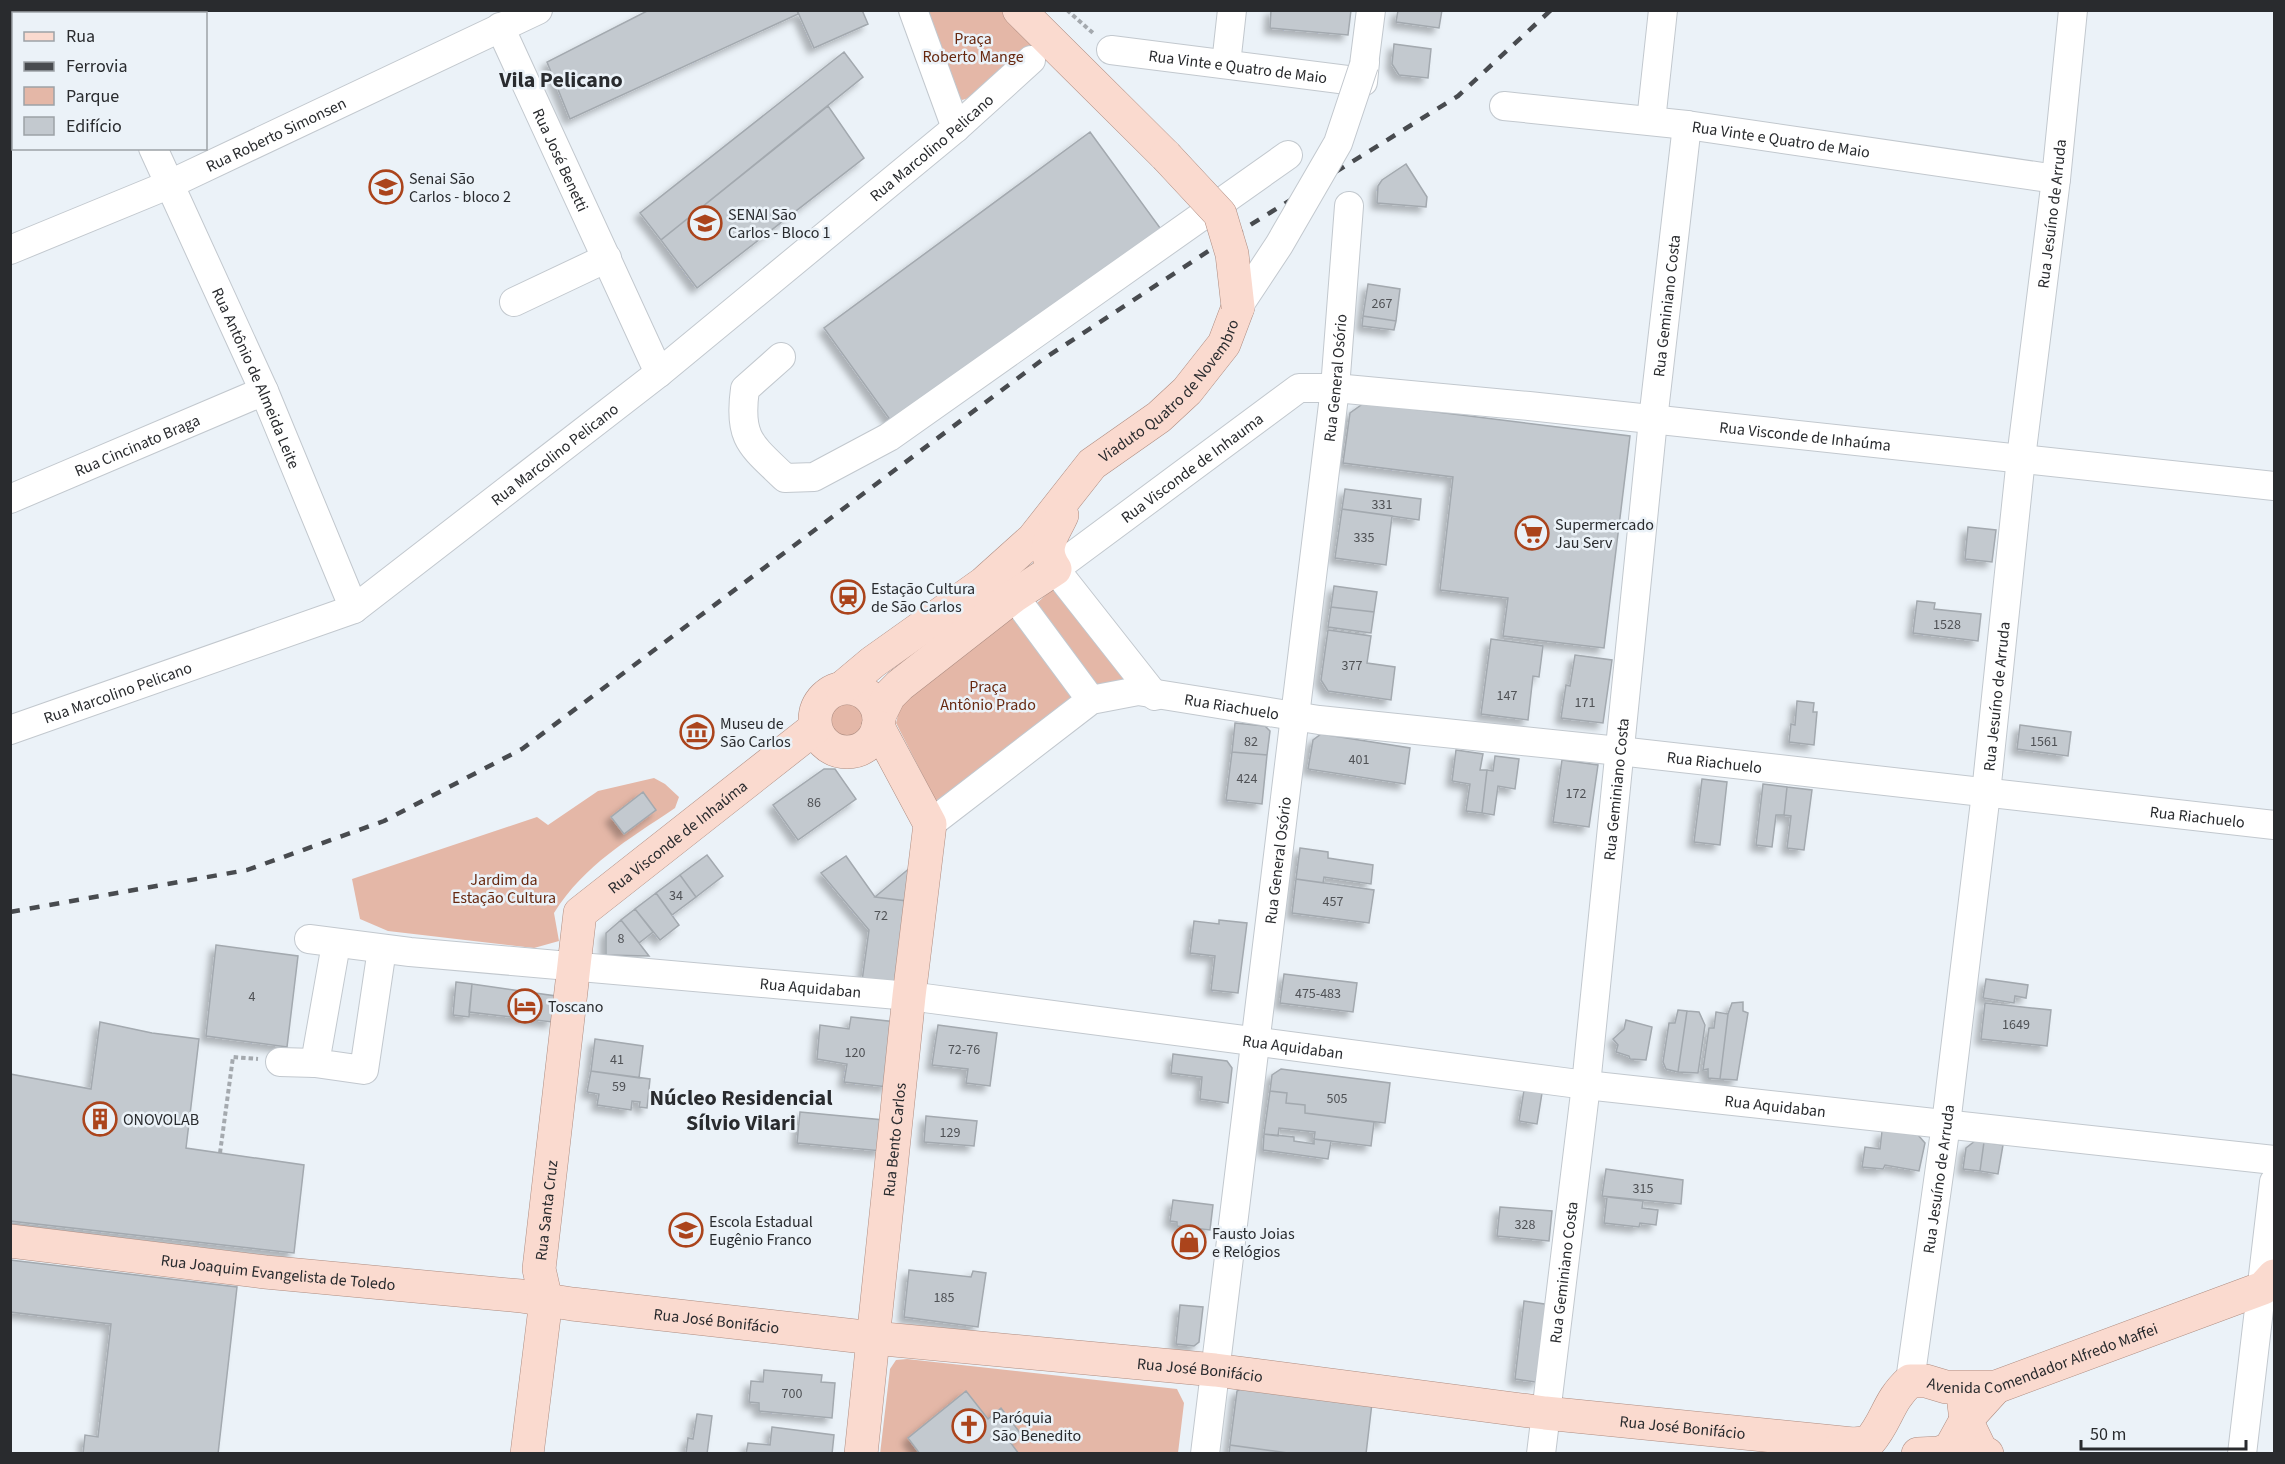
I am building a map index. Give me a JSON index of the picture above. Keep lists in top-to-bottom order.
{
  "streets": {
    "main road": [
      "Viaduto Quatro de Novembro",
      "Rua Visconde de Inhaúma",
      "Rua Bento Carlos",
      "Rua Santa Cruz",
      "Rua Joaquim Evangelista de Toledo",
      "Rua José Bonifácio",
      "Avenida Comendador Alfredo Maffei"
    ],
    "street": [
      "Rua Vinte e Quatro de Maio",
      "Rua Roberto Simonsen",
      "Rua Marcolino Pelicano",
      "Rua José Benetti",
      "Rua Jesuíno de Arruda",
      "Rua Geminiano Costa",
      "Rua Antônio de Almeida Leite",
      "Rua General Osório",
      "Rua Cincinato Braga",
      "Rua Visconde de Inhauma",
      "Rua Riachuelo",
      "Rua Aquidaban"
    ]
  },
  "crossings": [
    ["Rua Vinte e Quatro de Maio", "Rua Jesuíno de Arruda"],
    ["Rua Vinte e Quatro de Maio", "Rua Geminiano Costa"],
    ["Rua Roberto Simonsen", "Rua José Benetti"],
    ["Rua Roberto Simonsen", "Rua Antônio de Almeida Leite"],
    ["Rua Marcolino Pelicano", "Rua José Benetti"],
    ["Rua Marcolino Pelicano", "Rua Antônio de Almeida Leite"],
    ["Rua Jesuíno de Arruda", "Rua Visconde de Inhaúma"],
    ["Rua Jesuíno de Arruda", "Rua Riachuelo"],
    ["Rua Jesuíno de Arruda", "Rua Aquidaban"],
    ["Rua Jesuíno de Arruda", "Avenida Comendador Alfredo Maffei"],
    ["Rua Geminiano Costa", "Rua Visconde de Inhaúma"],
    ["Rua Geminiano Costa", "Rua Riachuelo"],
    ["Rua Geminiano Costa", "Rua Aquidaban"],
    ["Rua Geminiano Costa", "Rua José Bonifácio"],
    ["Rua Antônio de Almeida Leite", "Rua Cincinato Braga"],
    ["Rua General Osório", "Rua Visconde de Inhaúma"],
    ["Rua General Osório", "Rua Visconde de Inhauma"],
    ["Rua General Osório", "Rua Riachuelo"],
    ["Rua General Osório", "Rua Aquidaban"],
    ["Rua General Osório", "Rua José Bonifácio"],
    ["Rua Visconde de Inhaúma", "Rua Visconde de Inhauma"],
    ["Rua Visconde de Inhaúma", "Rua Aquidaban"],
    ["Rua Visconde de Inhaúma", "Rua Santa Cruz"],
    ["Rua Aquidaban", "Rua Bento Carlos"],
    ["Rua Aquidaban", "Rua Santa Cruz"],
    ["Rua Bento Carlos", "Rua José Bonifácio"],
    ["Rua Santa Cruz", "Rua Joaquim Evangelista de Toledo"],
    ["Rua Santa Cruz", "Rua José Bonifácio"],
    ["Rua Joaquim Evangelista de Toledo", "Rua José Bonifácio"],
    ["Rua José Bonifácio", "Avenida Comendador Alfredo Maffei"]
  ],
  "districts": ["Vila Pelicano", "Núcleo Residencial Sílvio Vilari"],
  "parks": ["Praça Roberto Mange", "Praça Antônio Prado", "Jardim da Estação Cultura"],
  "places": {
    "school or university": ["Senai São Carlos - bloco 2", "SENAI São Carlos - Bloco 1", "Escola Estadual Eugênio Franco"],
    "supermarket": ["Supermercado Jau Serv"],
    "station": ["Estação Cultura de São Carlos"],
    "museum": ["Museu de São Carlos"],
    "hotel": ["Toscano"],
    "building": ["ONOVOLAB"],
    "shop": ["Fausto Joias e Relógios"],
    "church": ["Paróquia São Benedito"]
  },
  "house_numbers": [
    "267",
    "331",
    "335",
    "1528",
    "377",
    "147",
    "171",
    "82",
    "1561",
    "401",
    "424",
    "172",
    "86",
    "34",
    "457",
    "72",
    "8",
    "475-483",
    "4",
    "1649",
    "72-76",
    "120",
    "41",
    "59",
    "505",
    "129",
    "315",
    "328",
    "185",
    "700"
  ],
  "legend": [
    "Rua",
    "Ferrovia",
    "Parque",
    "Edifício"
  ],
  "scale_bar": "50 m"
}
